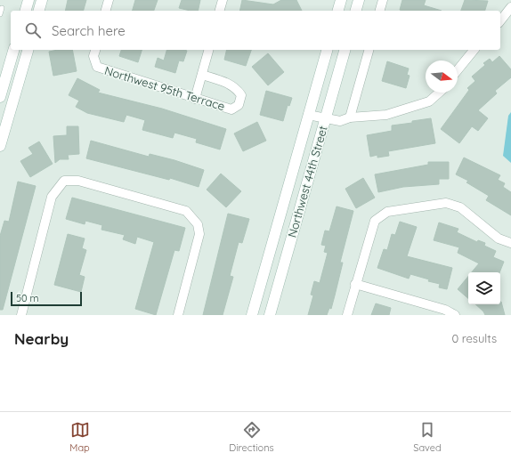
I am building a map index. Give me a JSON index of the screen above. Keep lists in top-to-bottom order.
{
  "streets": {
    "street": ["Northwest 95th Terrace", "Northwest 44th Street"]
  },
  "scale_bar": "50 m",
  "north": "right",
  "page": {
    "search": "Search here",
    "scale": "50 m",
    "heading": ["Nearby", "0 results"],
    "nav": ["Map", "Directions", "Saved"]
  }
}
